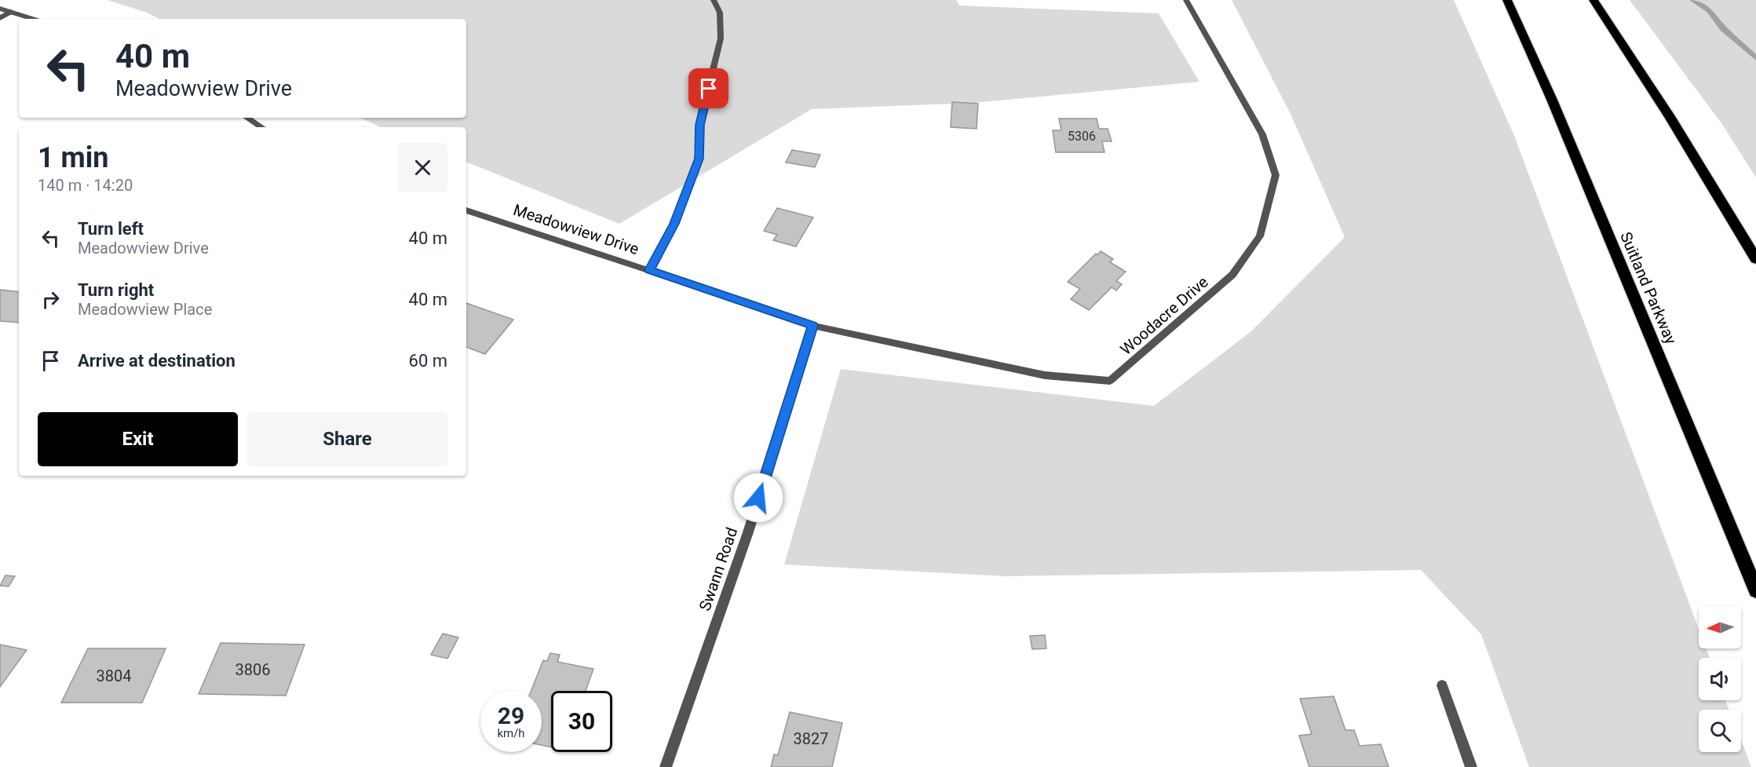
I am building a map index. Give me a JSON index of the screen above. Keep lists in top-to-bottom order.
{
  "streets": {
    "highway": ["Suitland Parkway"],
    "street": ["Meadowview Drive", "Woodacre Drive", "Swann Road"]
  },
  "crossings": [
    ["Meadowview Drive", "Woodacre Drive"],
    ["Meadowview Drive", "Swann Road"],
    ["Woodacre Drive", "Swann Road"]
  ],
  "house_numbers": [
    "5306",
    "3806",
    "3804",
    "3827"
  ],
  "north": "left",
  "page": {
    "turn": ["40 m", "Meadowview Drive"],
    "heading": ["1 min", "140 m · 14:20"],
    "list": [
      {
        "name": "Turn left",
        "note": "Meadowview Drive",
        "value": "40 m"
      },
      {
        "name": "Turn right",
        "note": "Meadowview Place",
        "value": "40 m"
      },
      {
        "name": "Arrive at destination",
        "value": "60 m"
      }
    ],
    "buttons": ["Exit", "Share"],
    "speed": "29 km/h",
    "limit": "30"
  }
}
